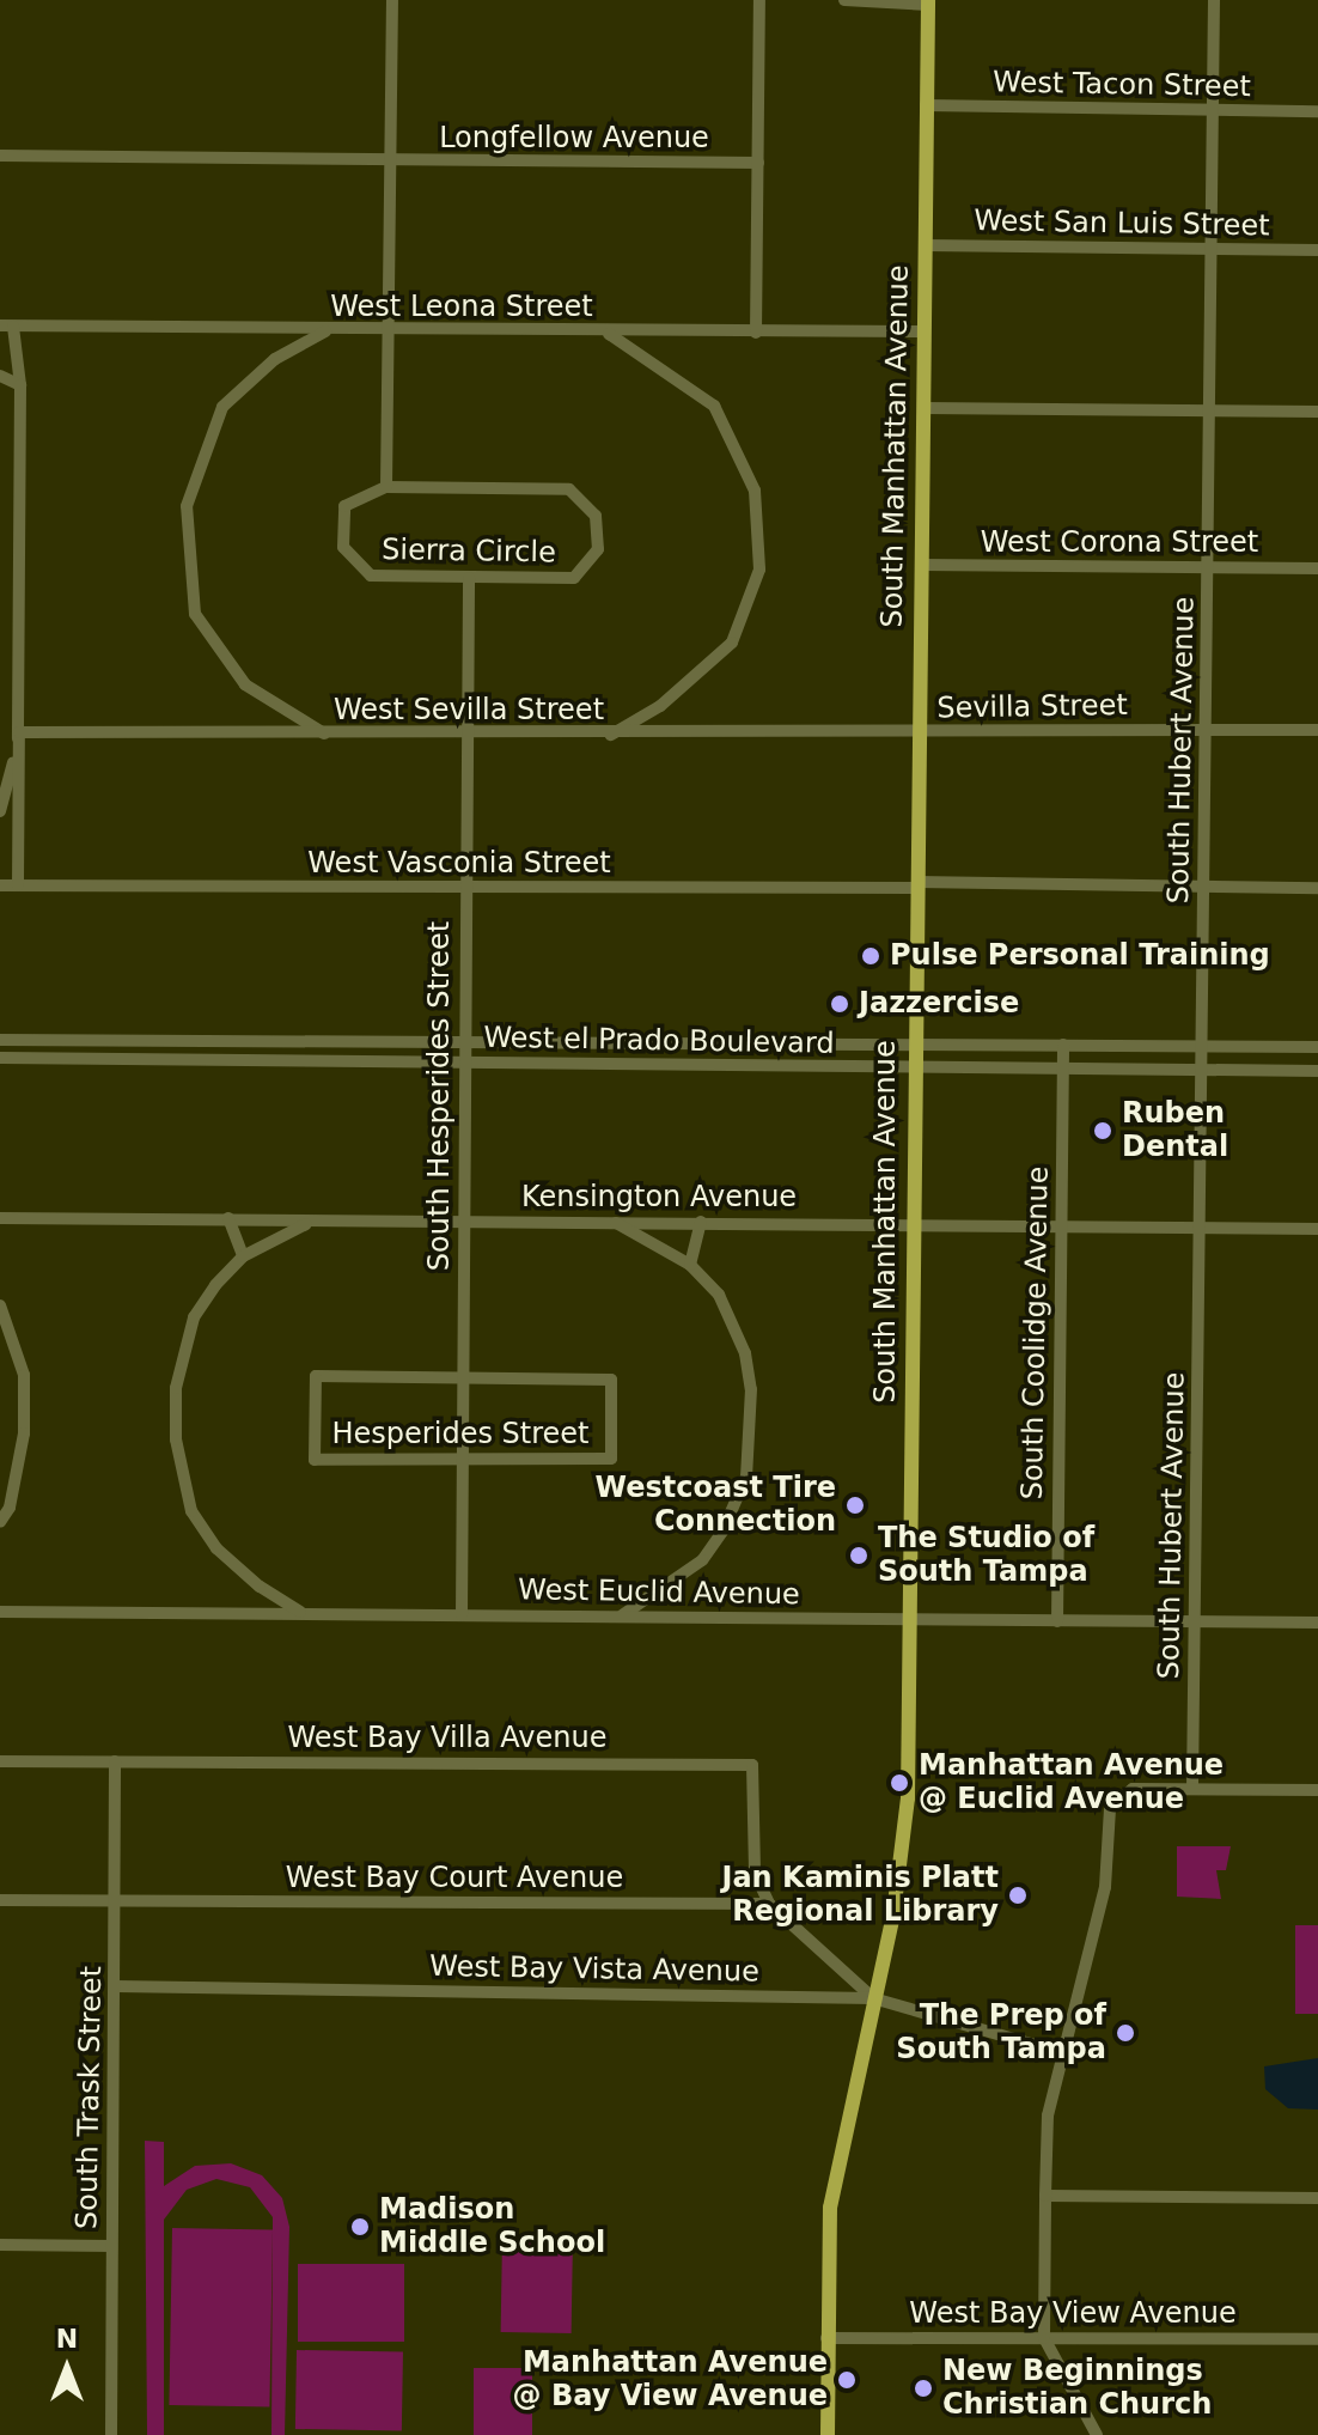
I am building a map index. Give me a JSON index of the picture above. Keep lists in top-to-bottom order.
{
  "streets": {
    "main road": ["South Manhattan Avenue"],
    "street": [
      "West Tacon Street",
      "Longfellow Avenue",
      "West San Luis Street",
      "West Leona Street",
      "West Corona Street",
      "Sierra Circle",
      "Sevilla Street",
      "West Sevilla Street",
      "South Hubert Avenue",
      "West Vasconia Street",
      "West el Prado Boulevard",
      "South Hesperides Street",
      "Kensington Avenue",
      "South Coolidge Avenue",
      "Hesperides Street",
      "West Euclid Avenue",
      "West Bay Villa Avenue",
      "West Bay Court Avenue",
      "West Bay Vista Avenue",
      "South Trask Street",
      "West Bay View Avenue"
    ]
  },
  "crossings": [
    ["West Tacon Street", "South Manhattan Avenue"],
    ["West Tacon Street", "South Hubert Avenue"],
    ["West San Luis Street", "South Manhattan Avenue"],
    ["West San Luis Street", "South Hubert Avenue"],
    ["West Leona Street", "South Manhattan Avenue"],
    ["South Manhattan Avenue", "West Corona Street"],
    ["South Manhattan Avenue", "Sevilla Street"],
    ["South Manhattan Avenue", "West Sevilla Street"],
    ["South Manhattan Avenue", "West Vasconia Street"],
    ["South Manhattan Avenue", "West el Prado Boulevard"],
    ["South Manhattan Avenue", "Kensington Avenue"],
    ["South Manhattan Avenue", "West Euclid Avenue"],
    ["South Manhattan Avenue", "West Bay Vista Avenue"],
    ["South Manhattan Avenue", "West Bay View Avenue"],
    ["West Corona Street", "South Hubert Avenue"],
    ["Sierra Circle", "South Hesperides Street"],
    ["Sevilla Street", "West Sevilla Street"],
    ["Sevilla Street", "South Hubert Avenue"],
    ["West Sevilla Street", "South Hesperides Street"],
    ["South Hubert Avenue", "West Vasconia Street"],
    ["South Hubert Avenue", "West el Prado Boulevard"],
    ["South Hubert Avenue", "Kensington Avenue"],
    ["South Hubert Avenue", "West Euclid Avenue"],
    ["West Vasconia Street", "South Hesperides Street"],
    ["West el Prado Boulevard", "South Hesperides Street"],
    ["West el Prado Boulevard", "South Coolidge Avenue"],
    ["South Hesperides Street", "Kensington Avenue"],
    ["South Hesperides Street", "Hesperides Street"],
    ["South Hesperides Street", "West Euclid Avenue"],
    ["Kensington Avenue", "South Coolidge Avenue"],
    ["South Coolidge Avenue", "West Euclid Avenue"],
    ["West Bay Villa Avenue", "West Bay Court Avenue"],
    ["West Bay Villa Avenue", "South Trask Street"],
    ["West Bay Court Avenue", "South Trask Street"],
    ["West Bay Vista Avenue", "South Trask Street"]
  ],
  "places": [
    "Pulse Personal Training",
    "Jazzercise",
    "Ruben Dental",
    "Westcoast Tire Connection",
    "The Studio of South Tampa",
    "Manhattan Avenue @ Euclid Avenue",
    "Jan Kaminis Platt Regional Library",
    "The Prep of South Tampa",
    "Madison Middle School",
    "Manhattan Avenue @ Bay View Avenue",
    "New Beginnings Christian Church"
  ],
  "north": "top"
}
